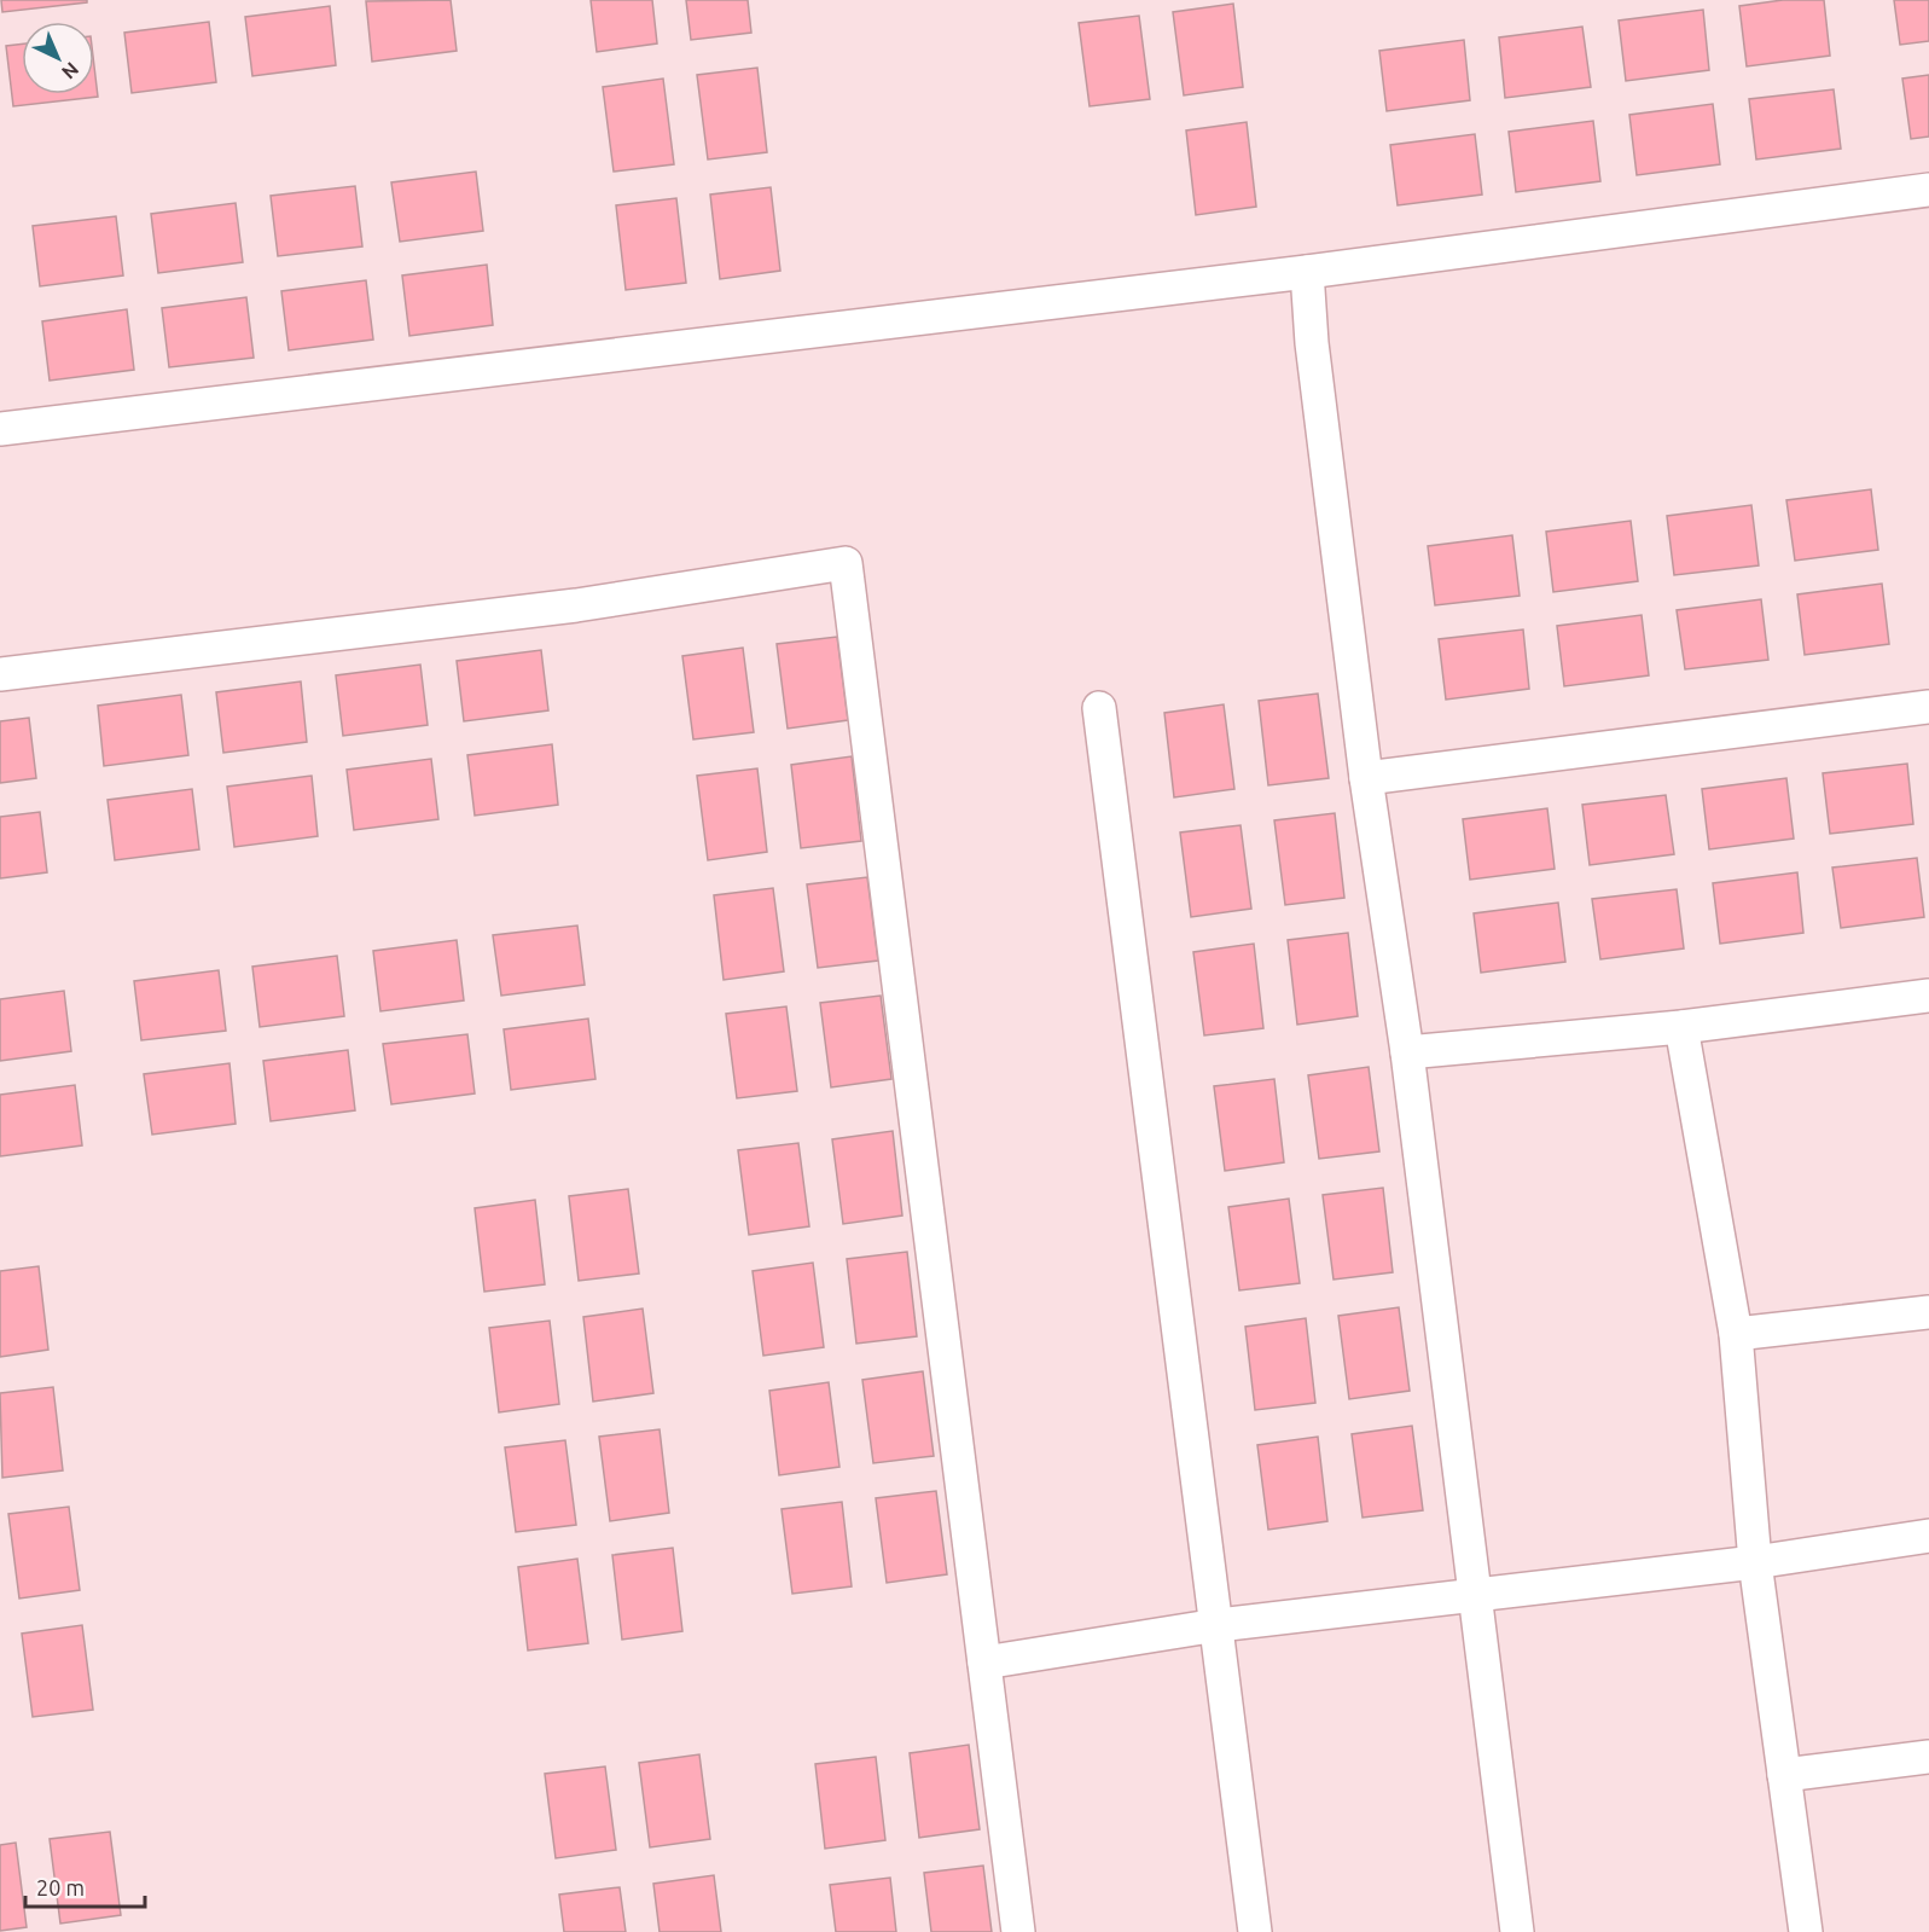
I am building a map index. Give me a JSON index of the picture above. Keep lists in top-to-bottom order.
{
  "scale_bar": "20 m",
  "north": "bottom right"
}
